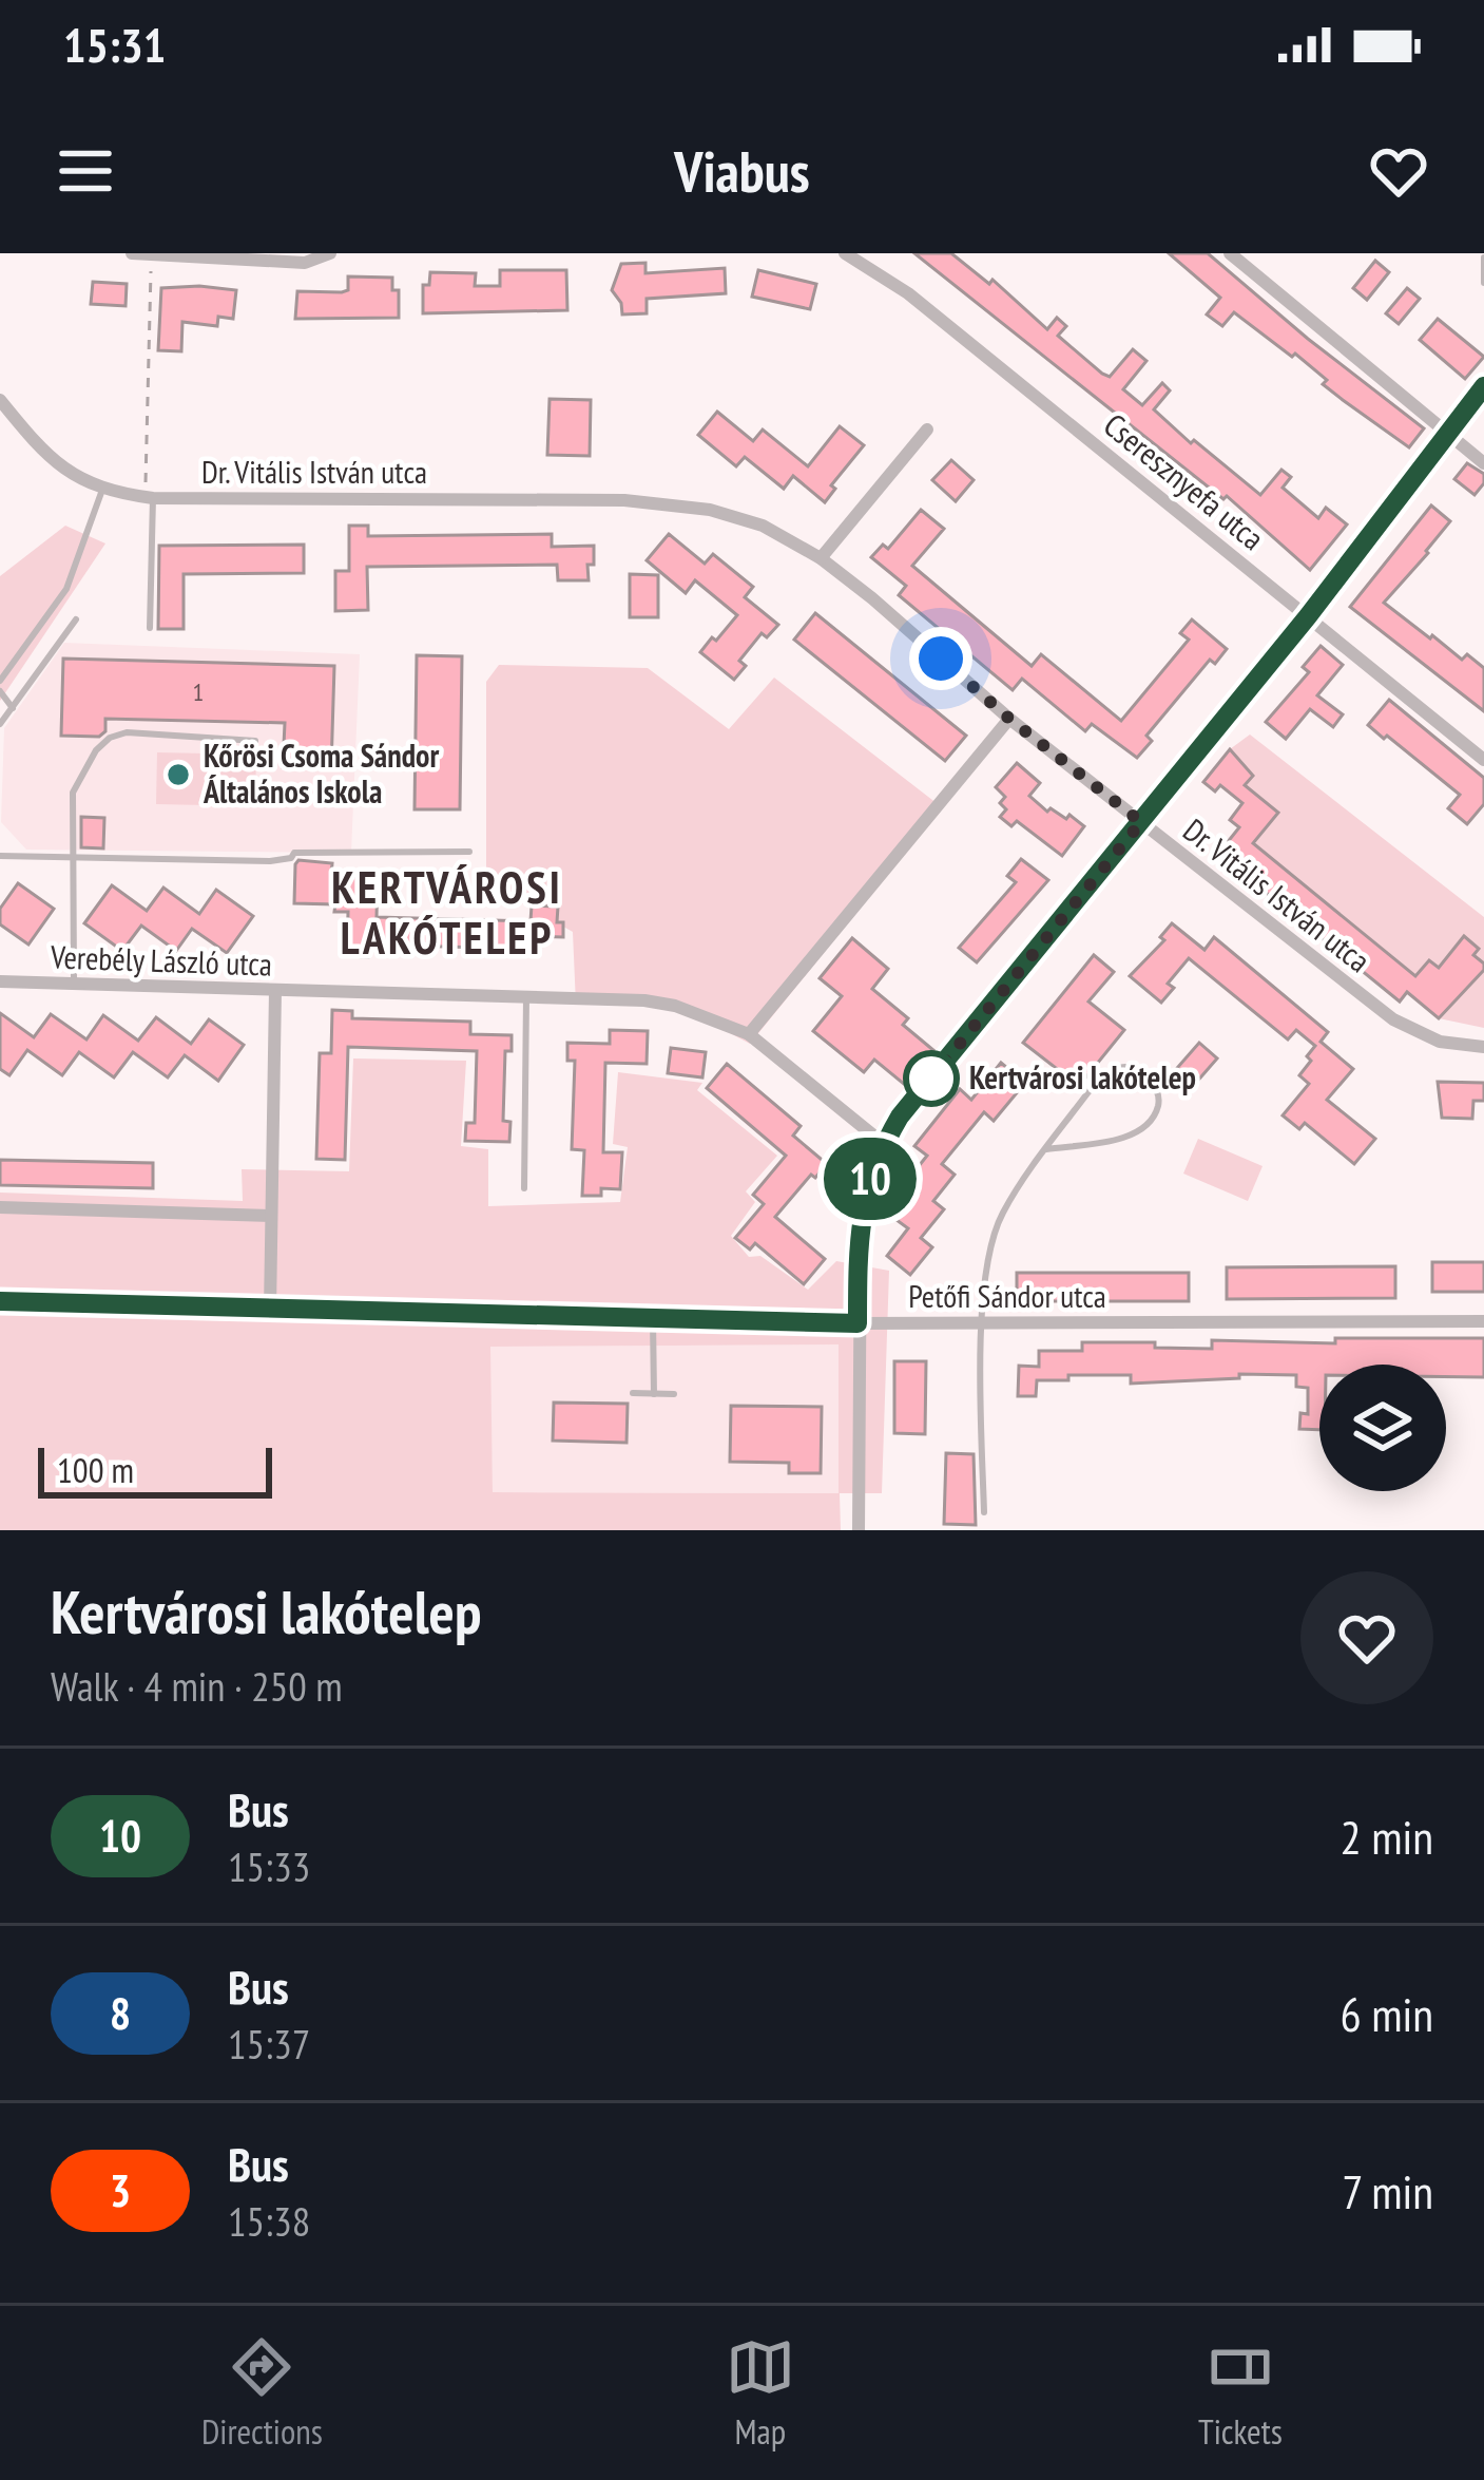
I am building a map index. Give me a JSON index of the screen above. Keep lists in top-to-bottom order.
{
  "streets": {
    "street": [
      "Dr. Vitális István utca",
      "Cseresznyefa utca",
      "Verebély László utca",
      "Petőfi Sándor utca"
    ]
  },
  "districts": ["KERTVÁROSI LAKÓTELEP"],
  "places": ["Kőrösi Csoma Sándor Általános Iskola", "Kertvárosi lakótelep"],
  "lines": ["bus line 10"],
  "house_numbers": ["1"],
  "scale_bar": "100 m",
  "page": {
    "status": "15:31",
    "header": "Viabus",
    "on_map": "10",
    "scale": "100 m",
    "heading": ["Kertvárosi lakótelep", "Walk · 4 min · 250 m"],
    "list": [
      {
        "mark": "10",
        "name": "Bus",
        "note": "15:33",
        "value": "2 min"
      },
      {
        "mark": "8",
        "name": "Bus",
        "note": "15:37",
        "value": "6 min"
      },
      {
        "mark": "3",
        "name": "Bus",
        "note": "15:38",
        "value": "7 min"
      }
    ],
    "tabs": ["Directions", "Map", "Tickets"]
  }
}
